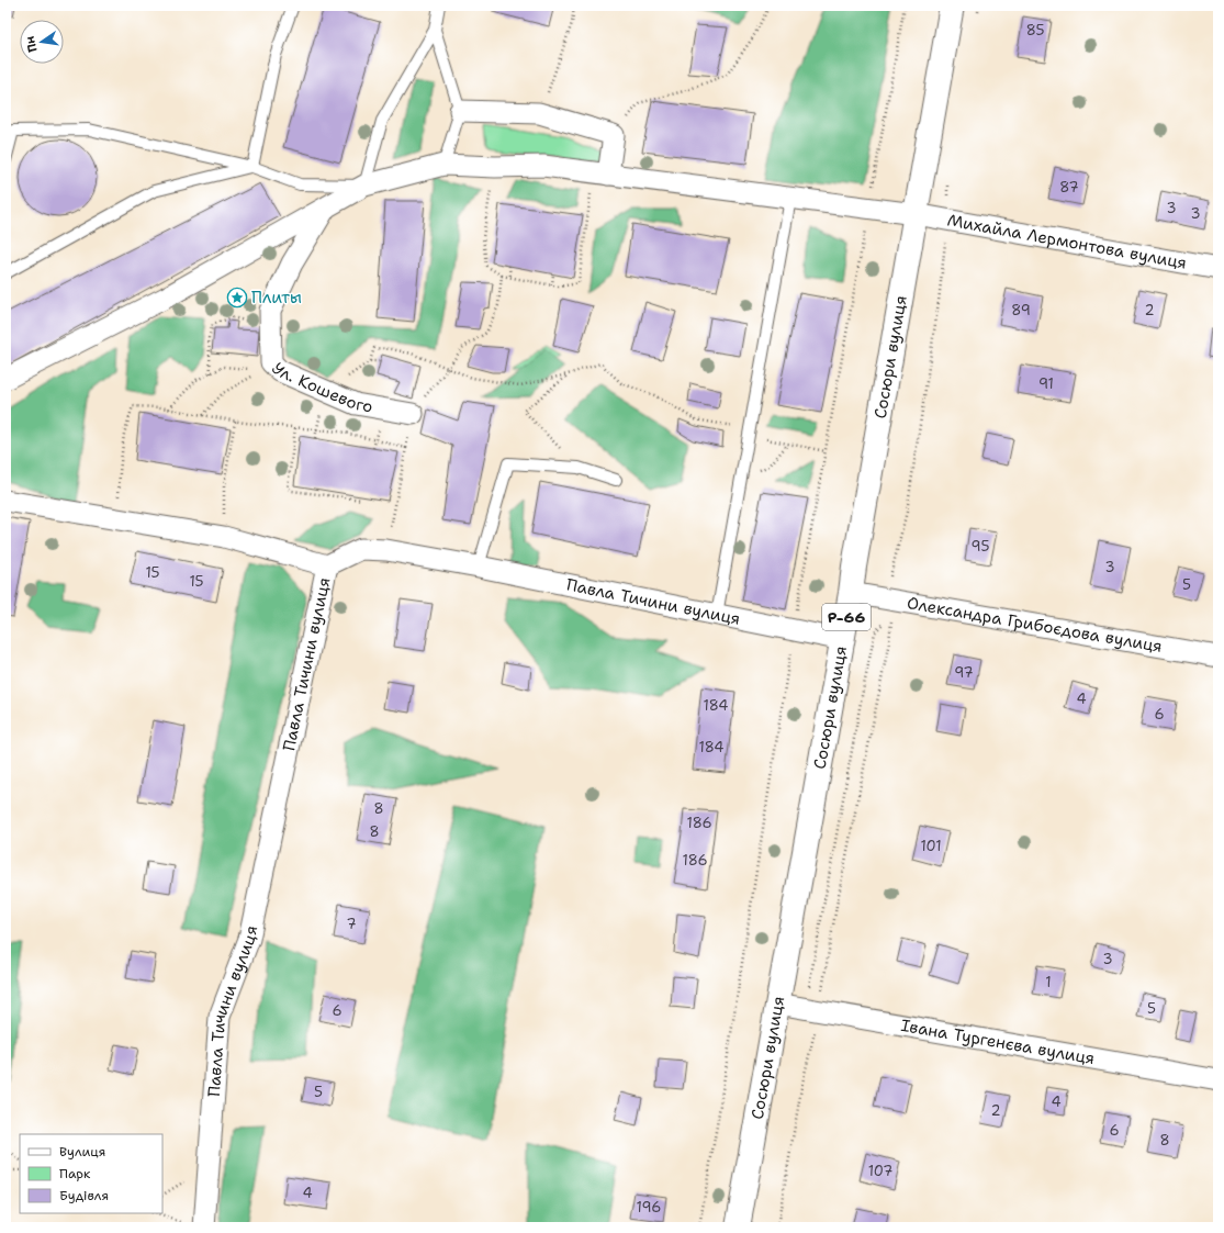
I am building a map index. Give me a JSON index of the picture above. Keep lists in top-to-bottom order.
{
  "streets": {
    "main road": ["Сосюри вулиця", "Р-66"],
    "street": [
      "Михайла Лермонтова вулиця",
      "Ул. Кошевого",
      "Павла Тичини вулиця",
      "Олександра Грибоєдова вулиця",
      "Івана Тургенєва вулиця"
    ]
  },
  "crossings": [
    ["Михайла Лермонтова вулиця", "Сосюри вулиця"],
    ["Михайла Лермонтова вулиця", "Ул. Кошевого"],
    ["Сосюри вулиця", "Павла Тичини вулиця"],
    ["Сосюри вулиця", "Олександра Грибоєдова вулиця"],
    ["Сосюри вулиця", "Івана Тургенєва вулиця"]
  ],
  "places": {
    "place": ["Плиты"]
  },
  "house_numbers": [
    "85",
    "87",
    "3",
    "3",
    "89",
    "2",
    "91",
    "95",
    "3",
    "15",
    "15",
    "5",
    "97",
    "4",
    "184",
    "6",
    "184",
    "8",
    "186",
    "8",
    "101",
    "186",
    "7",
    "3",
    "1",
    "5",
    "6",
    "5",
    "4",
    "2",
    "6",
    "8",
    "107",
    "4",
    "196"
  ],
  "legend": ["Вулиця", "Парк", "Будівля"],
  "north": "left"
}
